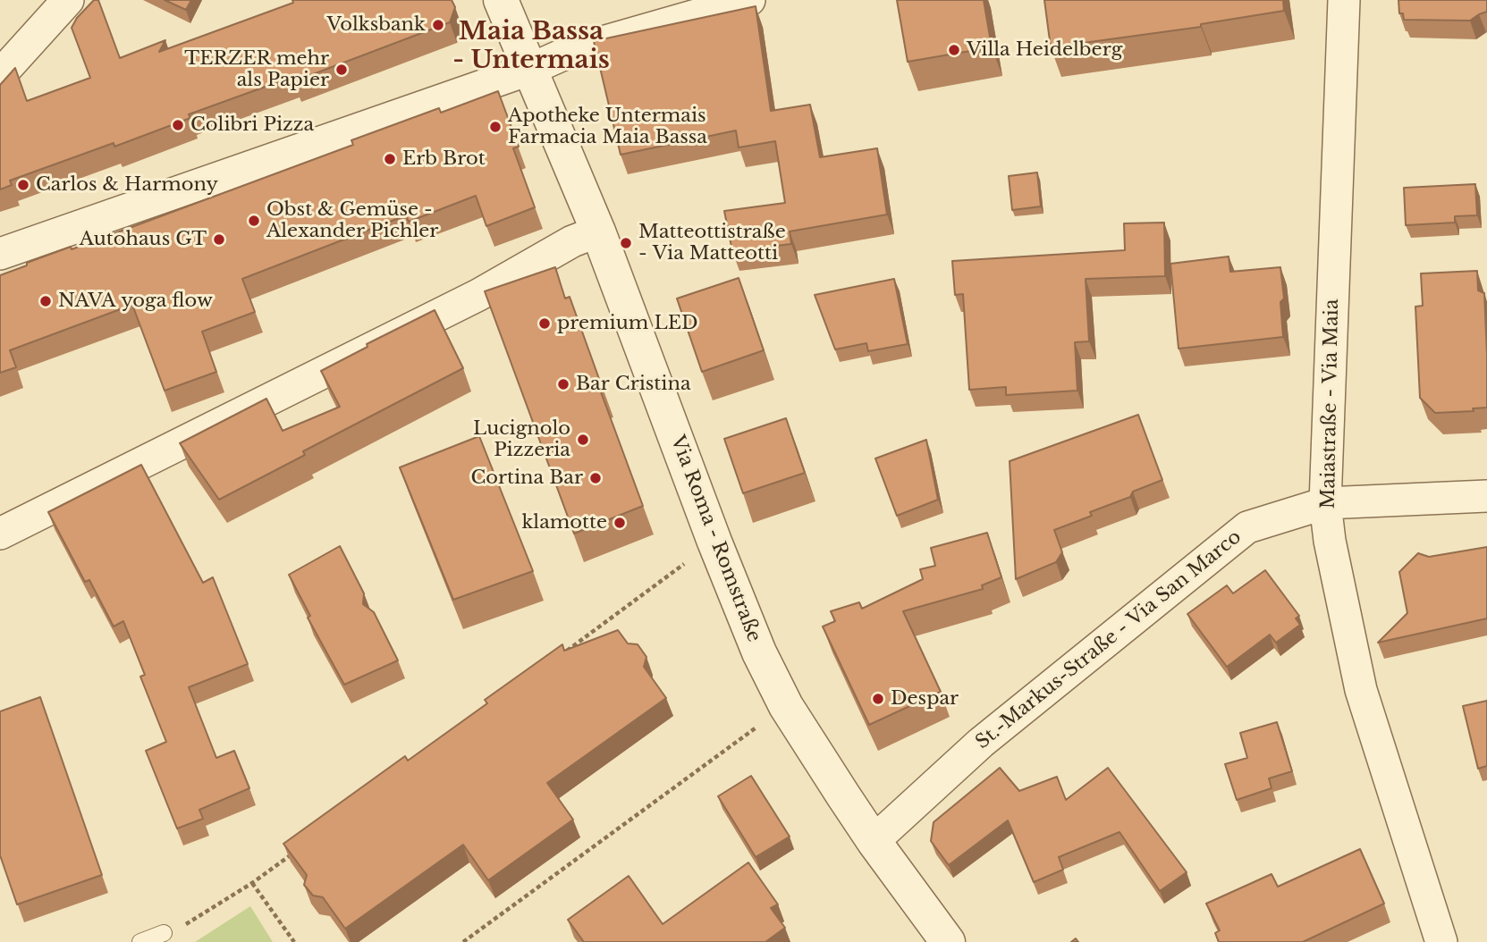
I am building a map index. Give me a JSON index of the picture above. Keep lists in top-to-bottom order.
{
  "streets": {
    "street": ["Maiastraße - Via Maia", "Via Roma - Romstraße", "St.-Markus-Straße - Via San Marco"]
  },
  "crossings": [
    ["Maiastraße - Via Maia", "St.-Markus-Straße - Via San Marco"],
    ["Via Roma - Romstraße", "St.-Markus-Straße - Via San Marco"]
  ],
  "districts": ["Maia Bassa - Untermais"],
  "places": [
    "Volksbank",
    "Villa Heidelberg",
    "TERZER mehr als Papier",
    "Colibri Pizza",
    "Apotheke Untermais Farmacia Maia Bassa",
    "Erb Brot",
    "Carlos & Harmony",
    "Obst & Gemüse - Alexander Pichler",
    "Autohaus GT",
    "Matteottistraße - Via Matteotti",
    "NAVA yoga flow",
    "premium LED",
    "Bar Cristina",
    "Lucignolo Pizzeria",
    "Cortina Bar",
    "klamotte",
    "Despar"
  ]
}
